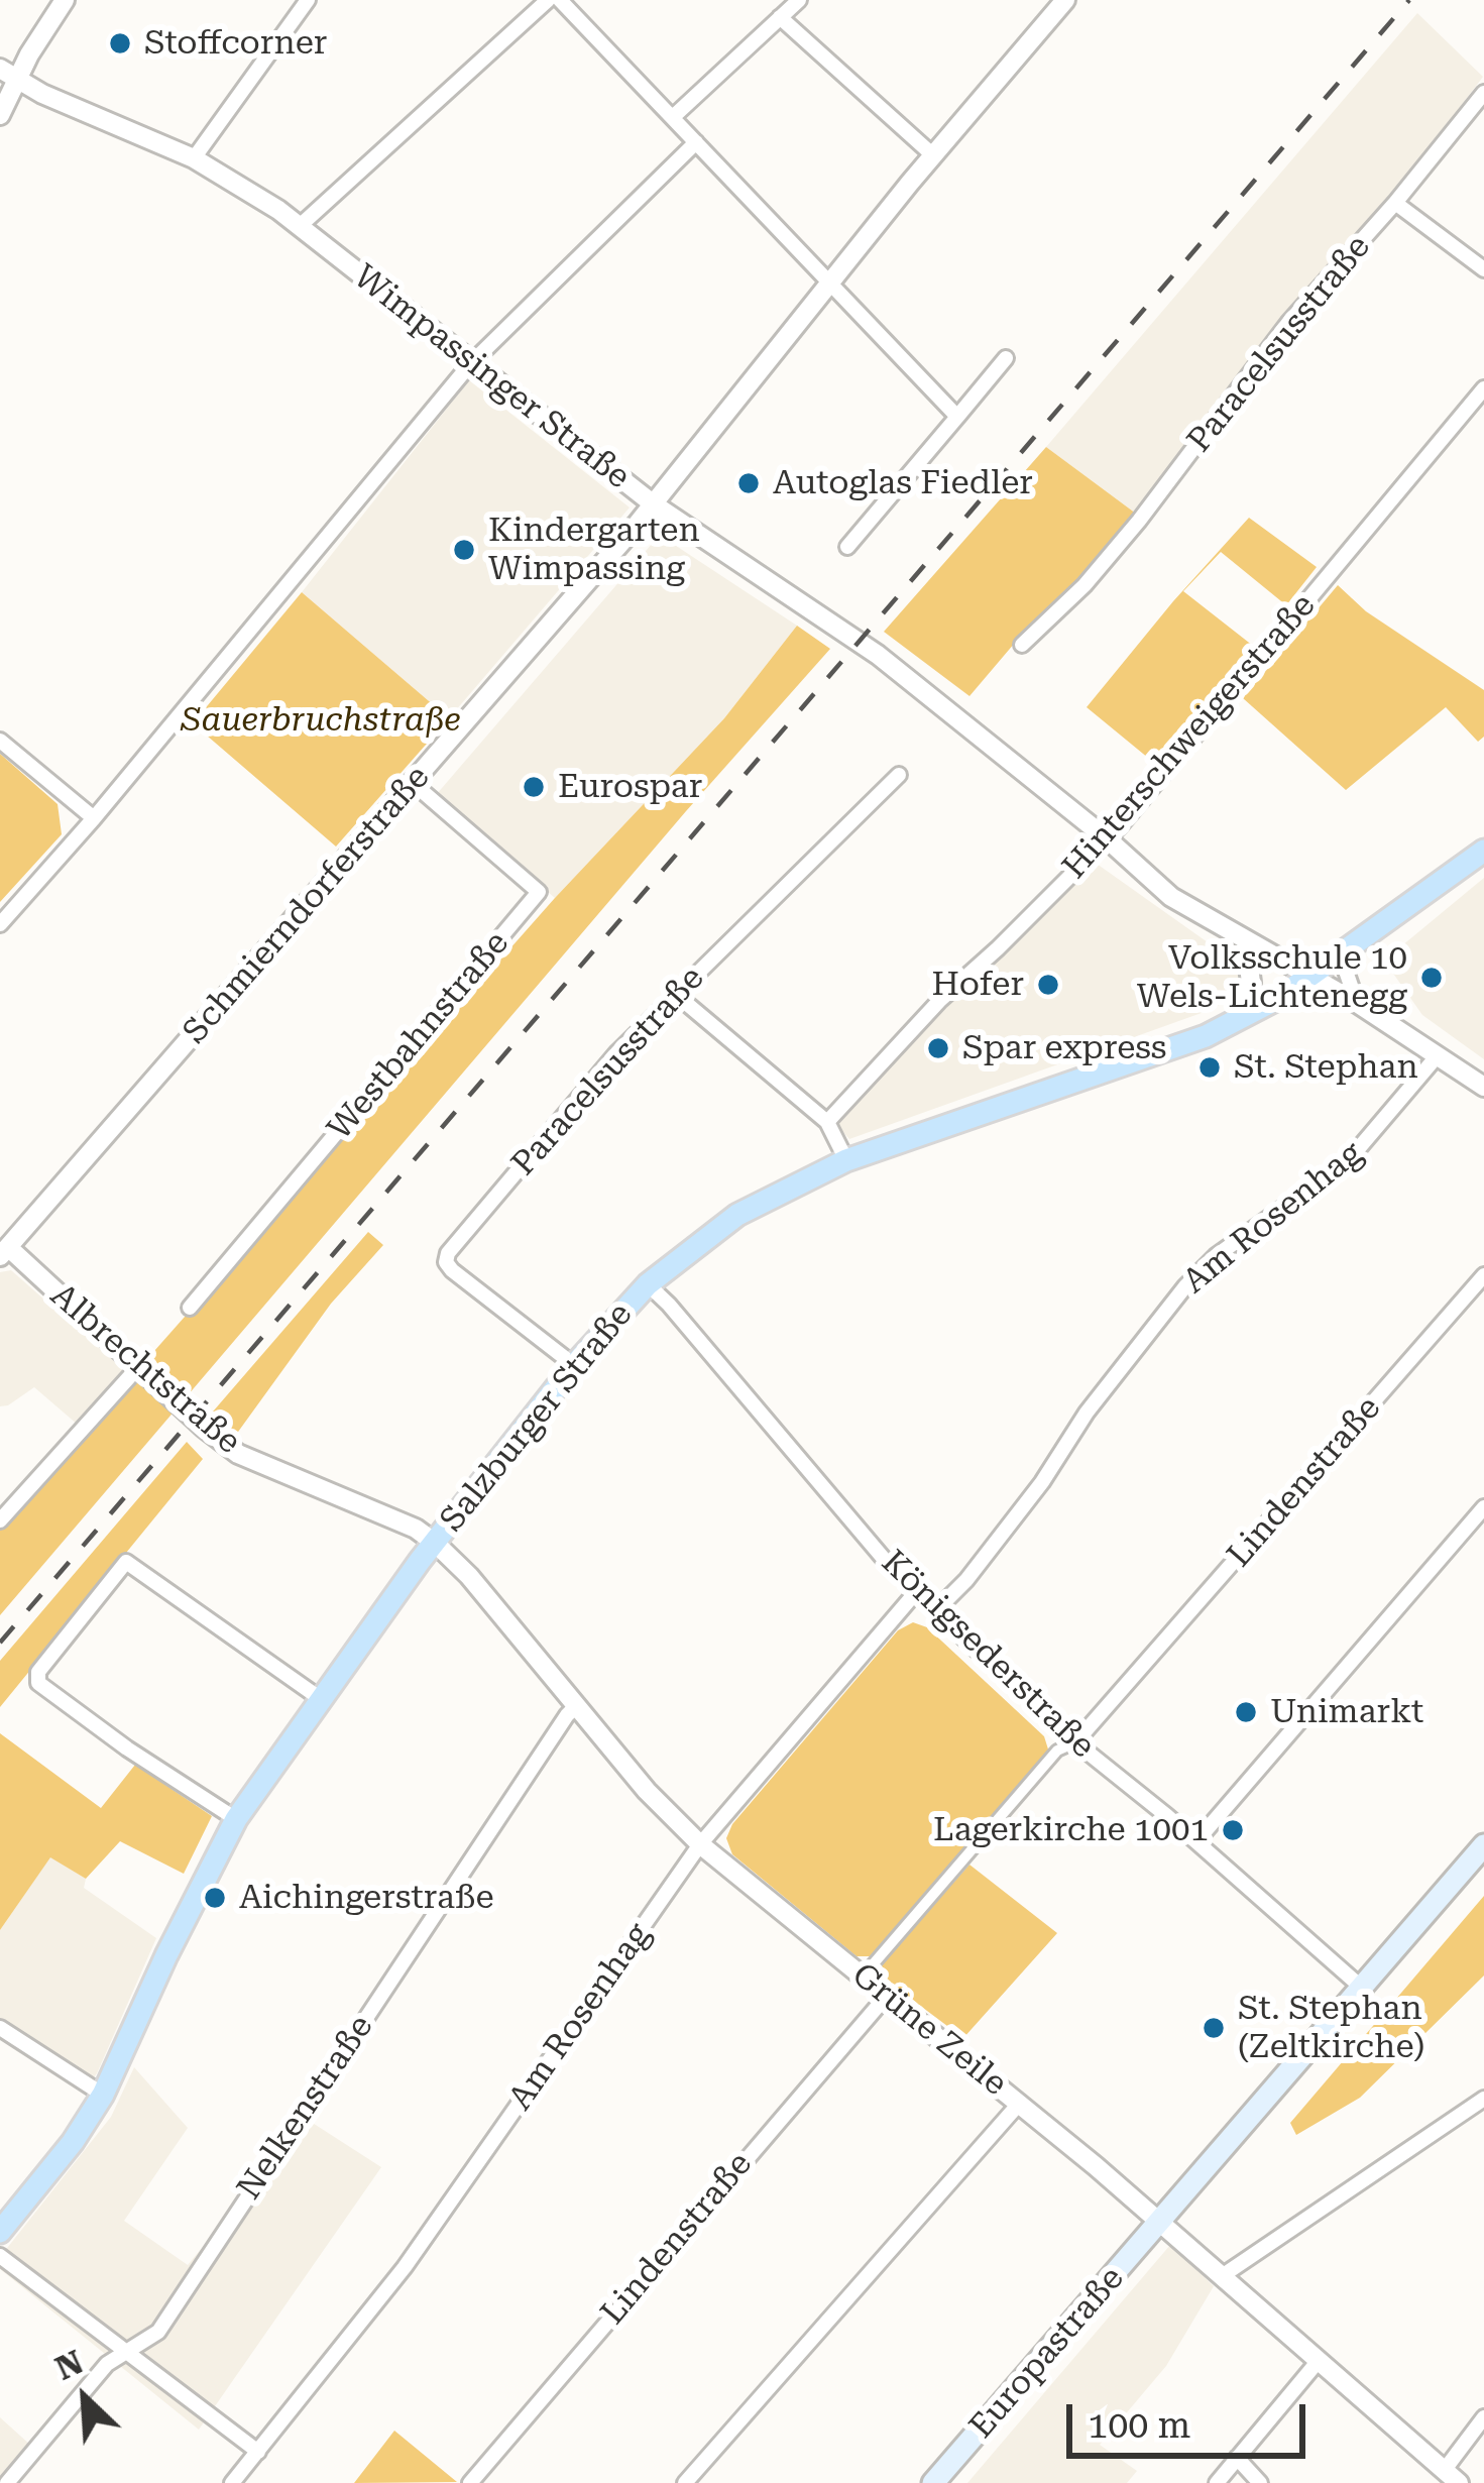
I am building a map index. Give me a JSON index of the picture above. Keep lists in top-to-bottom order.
{
  "streets": {
    "main road": ["Salzburger Straße", "Europastraße"],
    "street": [
      "Paracelsusstraße",
      "Wimpassinger Straße",
      "Hinterschweigerstraße",
      "Schmierndorferstraße",
      "Westbahnstraße",
      "Am Rosenhag",
      "Albrechtstraße",
      "Lindenstraße",
      "Königsederstraße",
      "Grüne Zeile",
      "Nelkenstraße"
    ]
  },
  "crossings": [
    ["Paracelsusstraße", "Salzburger Straße"],
    ["Wimpassinger Straße", "Hinterschweigerstraße"],
    ["Wimpassinger Straße", "Schmierndorferstraße"],
    ["Wimpassinger Straße", "Am Rosenhag"],
    ["Wimpassinger Straße", "Salzburger Straße"],
    ["Schmierndorferstraße", "Westbahnstraße"],
    ["Schmierndorferstraße", "Albrechtstraße"],
    ["Am Rosenhag", "Königsederstraße"],
    ["Am Rosenhag", "Grüne Zeile"],
    ["Albrechtstraße", "Salzburger Straße"],
    ["Albrechtstraße", "Grüne Zeile"],
    ["Salzburger Straße", "Königsederstraße"],
    ["Salzburger Straße", "Grüne Zeile"],
    ["Lindenstraße", "Königsederstraße"],
    ["Lindenstraße", "Grüne Zeile"],
    ["Königsederstraße", "Europastraße"],
    ["Grüne Zeile", "Nelkenstraße"],
    ["Grüne Zeile", "Europastraße"]
  ],
  "parks": ["Sauerbruchstraße"],
  "places": [
    "Stoffcorner",
    "Autoglas Fiedler",
    "Kindergarten Wimpassing",
    "Eurospar",
    "Volksschule 10 Wels-Lichtenegg",
    "Hofer",
    "Spar express",
    "St. Stephan",
    "Unimarkt",
    "Lagerkirche 1001",
    "Aichingerstraße",
    "St. Stephan (Zeltkirche)"
  ],
  "scale_bar": "100 m",
  "north": "top left"
}
